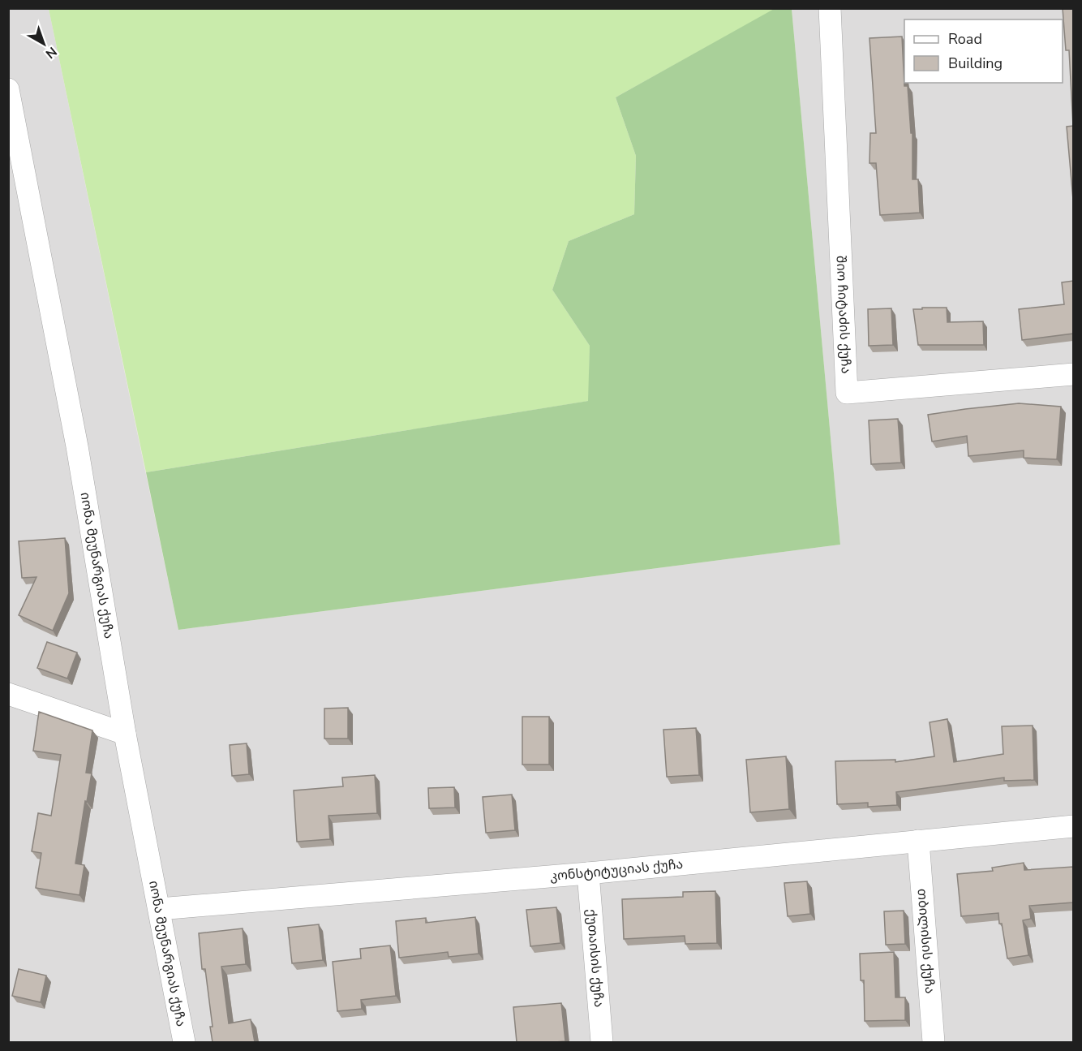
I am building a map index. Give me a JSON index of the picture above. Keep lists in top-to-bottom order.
{
  "streets": {
    "street": [
      "შიო ჩიტაძის ქუჩა",
      "იონა მეუნარგიას ქუჩა",
      "კონსტიტუციას ქუჩა",
      "თბილისის ქუჩა",
      "ქუთაისის ქუჩა"
    ]
  },
  "crossings": [
    ["იონა მეუნარგიას ქუჩა", "კონსტიტუციას ქუჩა"],
    ["კონსტიტუციას ქუჩა", "თბილისის ქუჩა"],
    ["კონსტიტუციას ქუჩა", "ქუთაისის ქუჩა"]
  ],
  "legend": ["Road", "Building"],
  "north": "bottom right"
}
